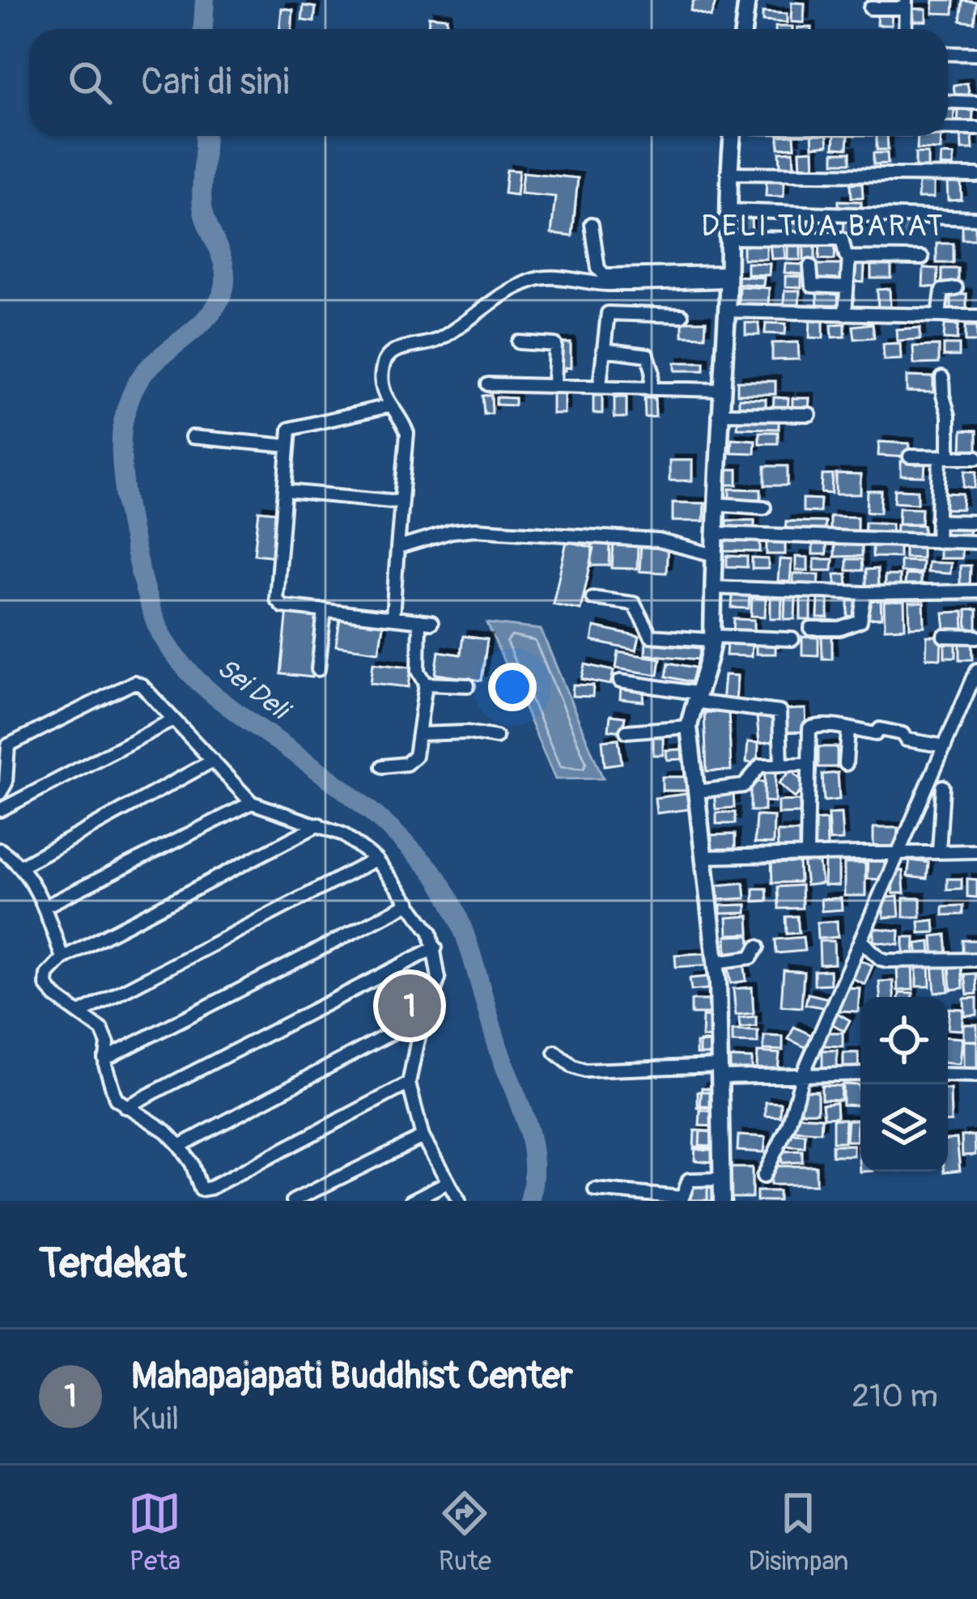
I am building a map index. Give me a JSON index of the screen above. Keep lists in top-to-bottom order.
{
  "districts": ["DELI TUA BARAT"],
  "water": ["Sei Deli"],
  "page": {
    "search": "Cari di sini",
    "pins": "1",
    "heading": "Terdekat",
    "list": [
      {
        "mark": "1",
        "name": "Mahapajapati Buddhist Center",
        "note": "Kuil",
        "value": "210 m"
      }
    ],
    "nav": ["Peta", "Rute", "Disimpan"]
  }
}
